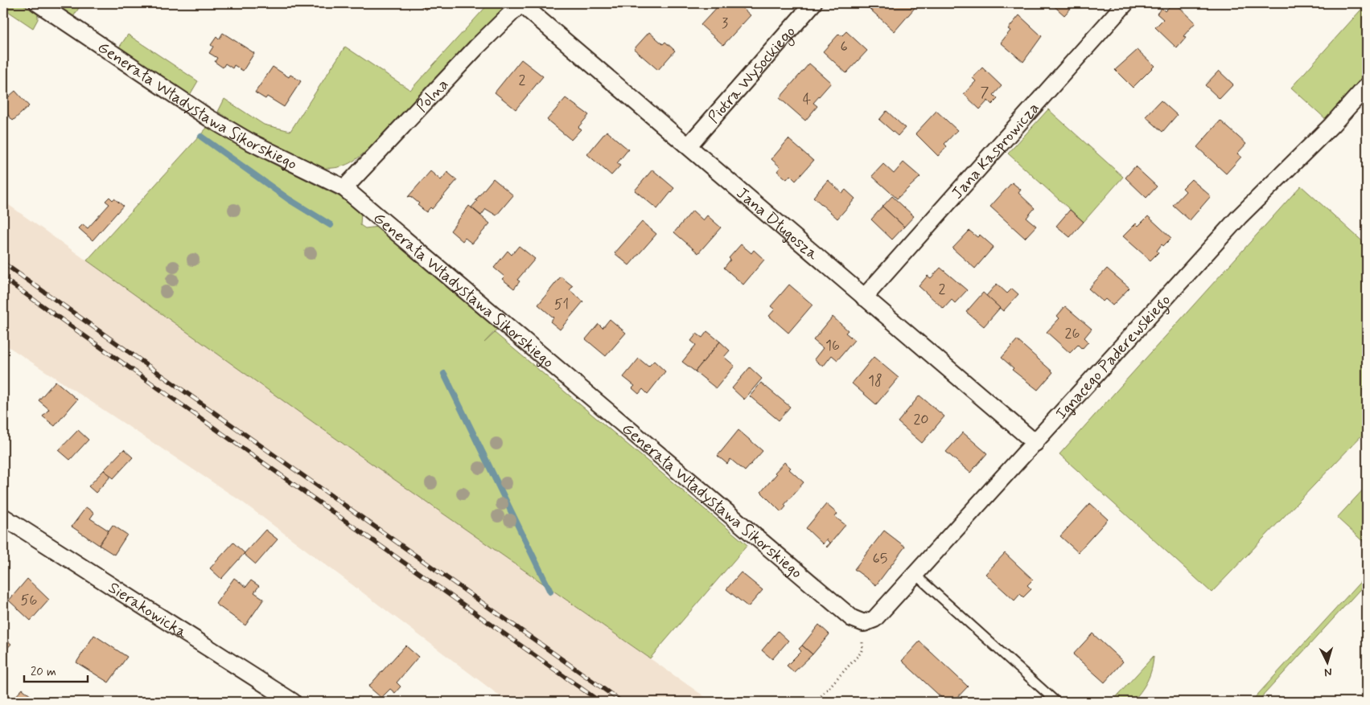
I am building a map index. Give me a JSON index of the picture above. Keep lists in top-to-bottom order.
{
  "streets": {
    "street": [
      "Piotra Wysockiego",
      "Polna",
      "Generała Władysława Sikorskiego",
      "Jana Kasprowicza",
      "Jana Długosza",
      "Ignacego Paderewskiego",
      "Sierakowicka"
    ]
  },
  "crossings": [
    ["Piotra Wysockiego", "Jana Długosza"],
    ["Polna", "Generała Władysława Sikorskiego"],
    ["Polna", "Jana Długosza"],
    ["Generała Władysława Sikorskiego", "Ignacego Paderewskiego"],
    ["Jana Kasprowicza", "Jana Długosza"],
    ["Jana Długosza", "Ignacego Paderewskiego"]
  ],
  "house_numbers": [
    "3",
    "6",
    "2",
    "7",
    "4",
    "2",
    "51",
    "26",
    "16",
    "18",
    "20",
    "65",
    "56"
  ],
  "scale_bar": "20 m",
  "north": "bottom"
}
